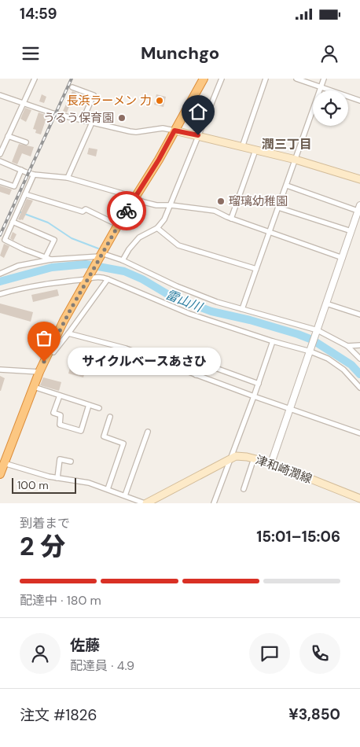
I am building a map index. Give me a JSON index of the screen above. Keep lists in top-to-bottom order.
{
  "streets": {
    "main road": ["津和崎潤線"]
  },
  "districts": ["潤三丁目"],
  "water": ["雷山川"],
  "places": [
    "長浜ラーメン 力",
    "うるう保育園",
    "瑠璃幼稚園",
    "サイクルベースあさひ"
  ],
  "scale_bar": "100 m",
  "page": {
    "status": "14:59",
    "header": "Munchgo",
    "bubble": "サイクルベースあさひ",
    "scale": "100 m",
    "heading": ["2 分", "到着まで", "15:01–15:06"],
    "panel": [
      "佐藤",
      "配達員 · 4.9",
      "注文 #1826",
      "¥3,850"
    ],
    "bar": "配達中 · 180 m"
  }
}
